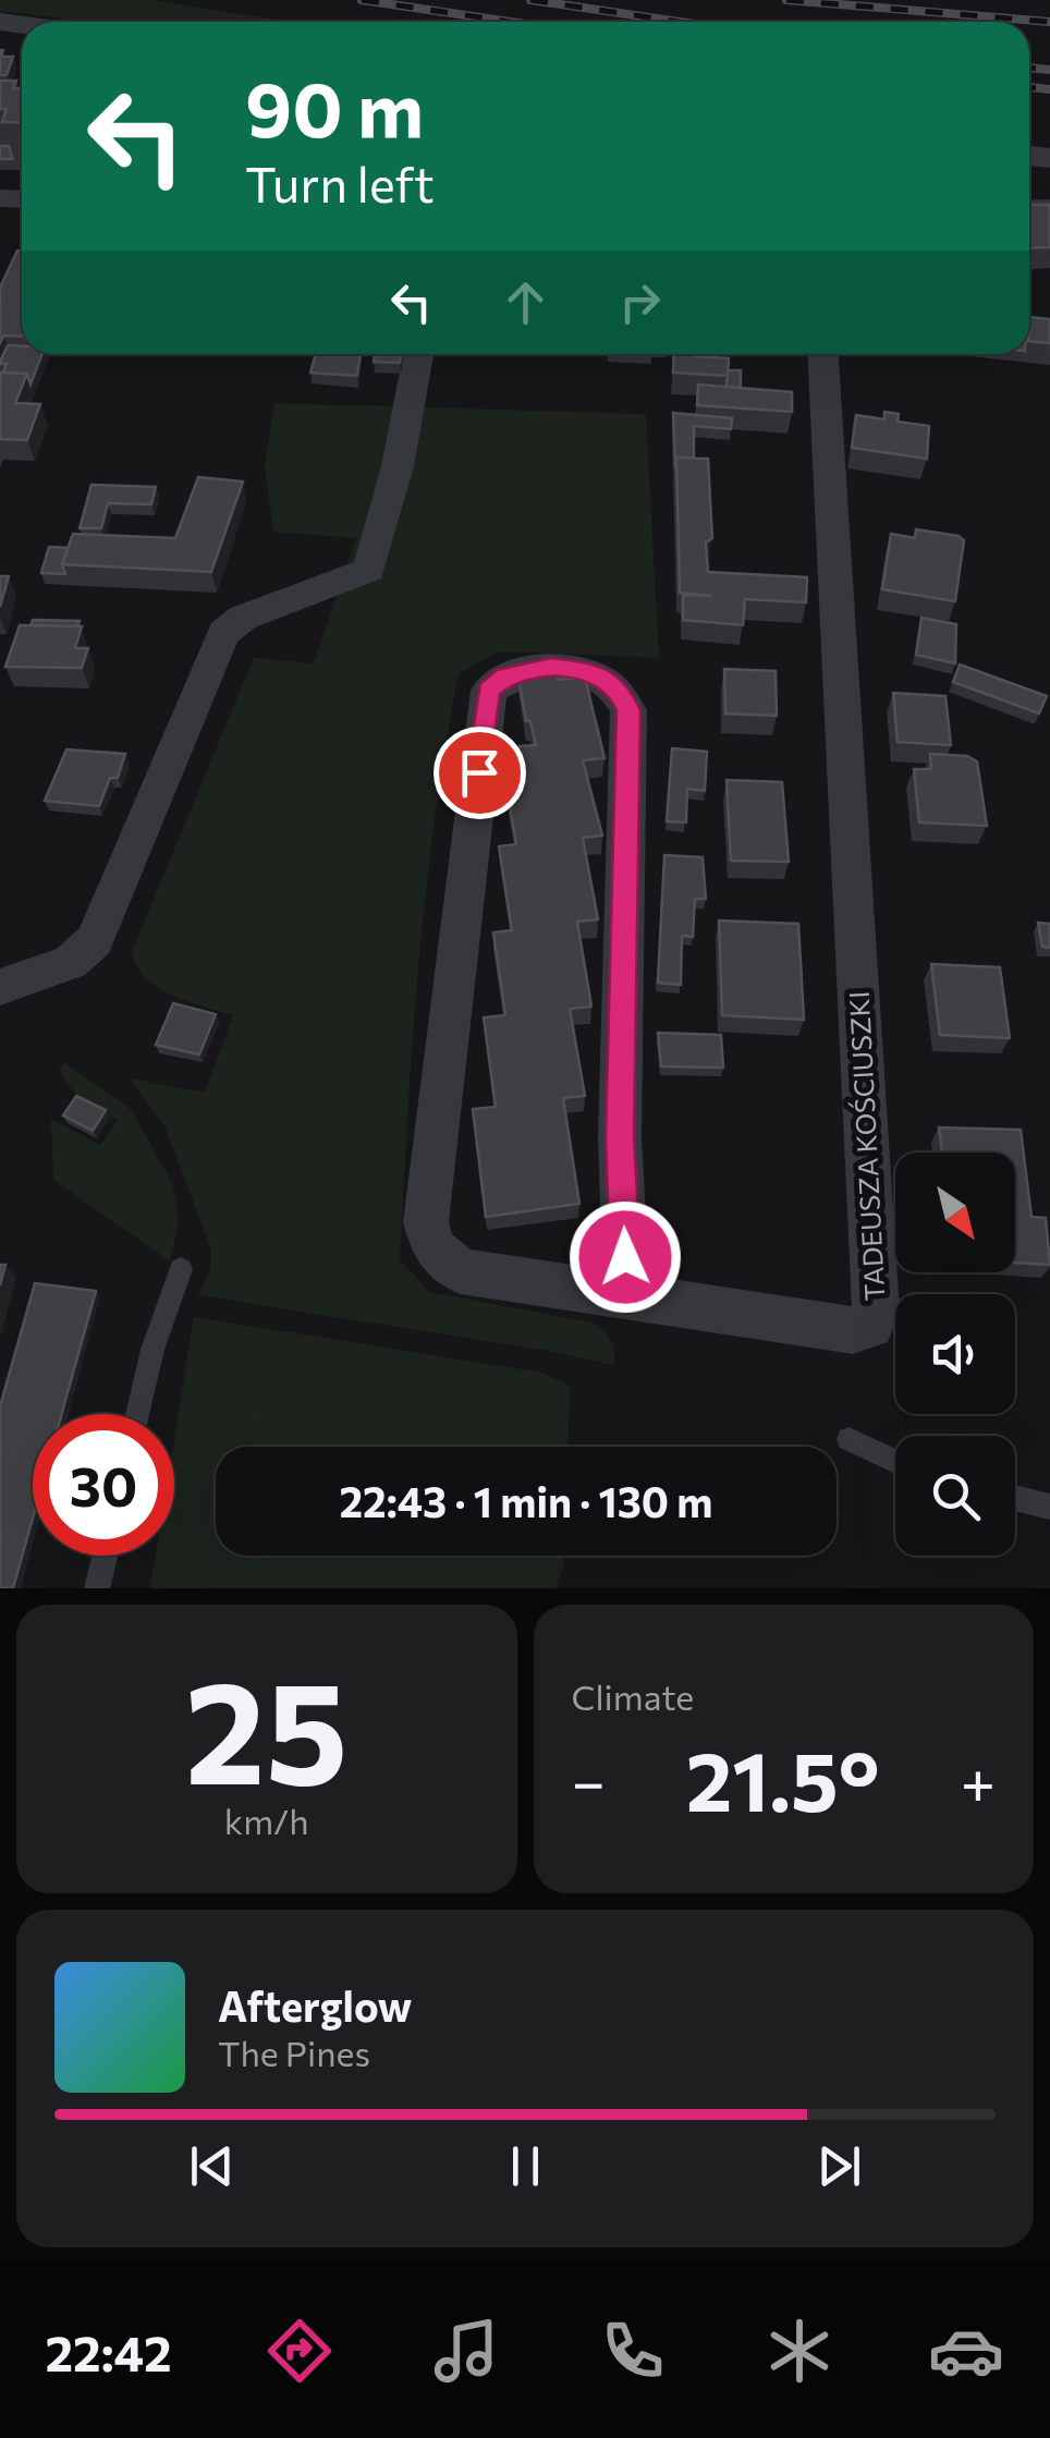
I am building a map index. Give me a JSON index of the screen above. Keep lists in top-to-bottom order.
{
  "streets": {
    "street": ["TADEUSZA KOŚCIUSZKI"]
  },
  "north": "bottom right",
  "page": {
    "turn": ["90 m", "Turn left"],
    "limit": "30",
    "trip": "22:43 · 1 min · 130 m",
    "tile": [
      ["25", "km/h"],
      "Climate"
    ],
    "heat": ["−", "21.5°", "+"],
    "song": ["Afterglow", "The Pines"],
    "tabs": "22:42"
  }
}
